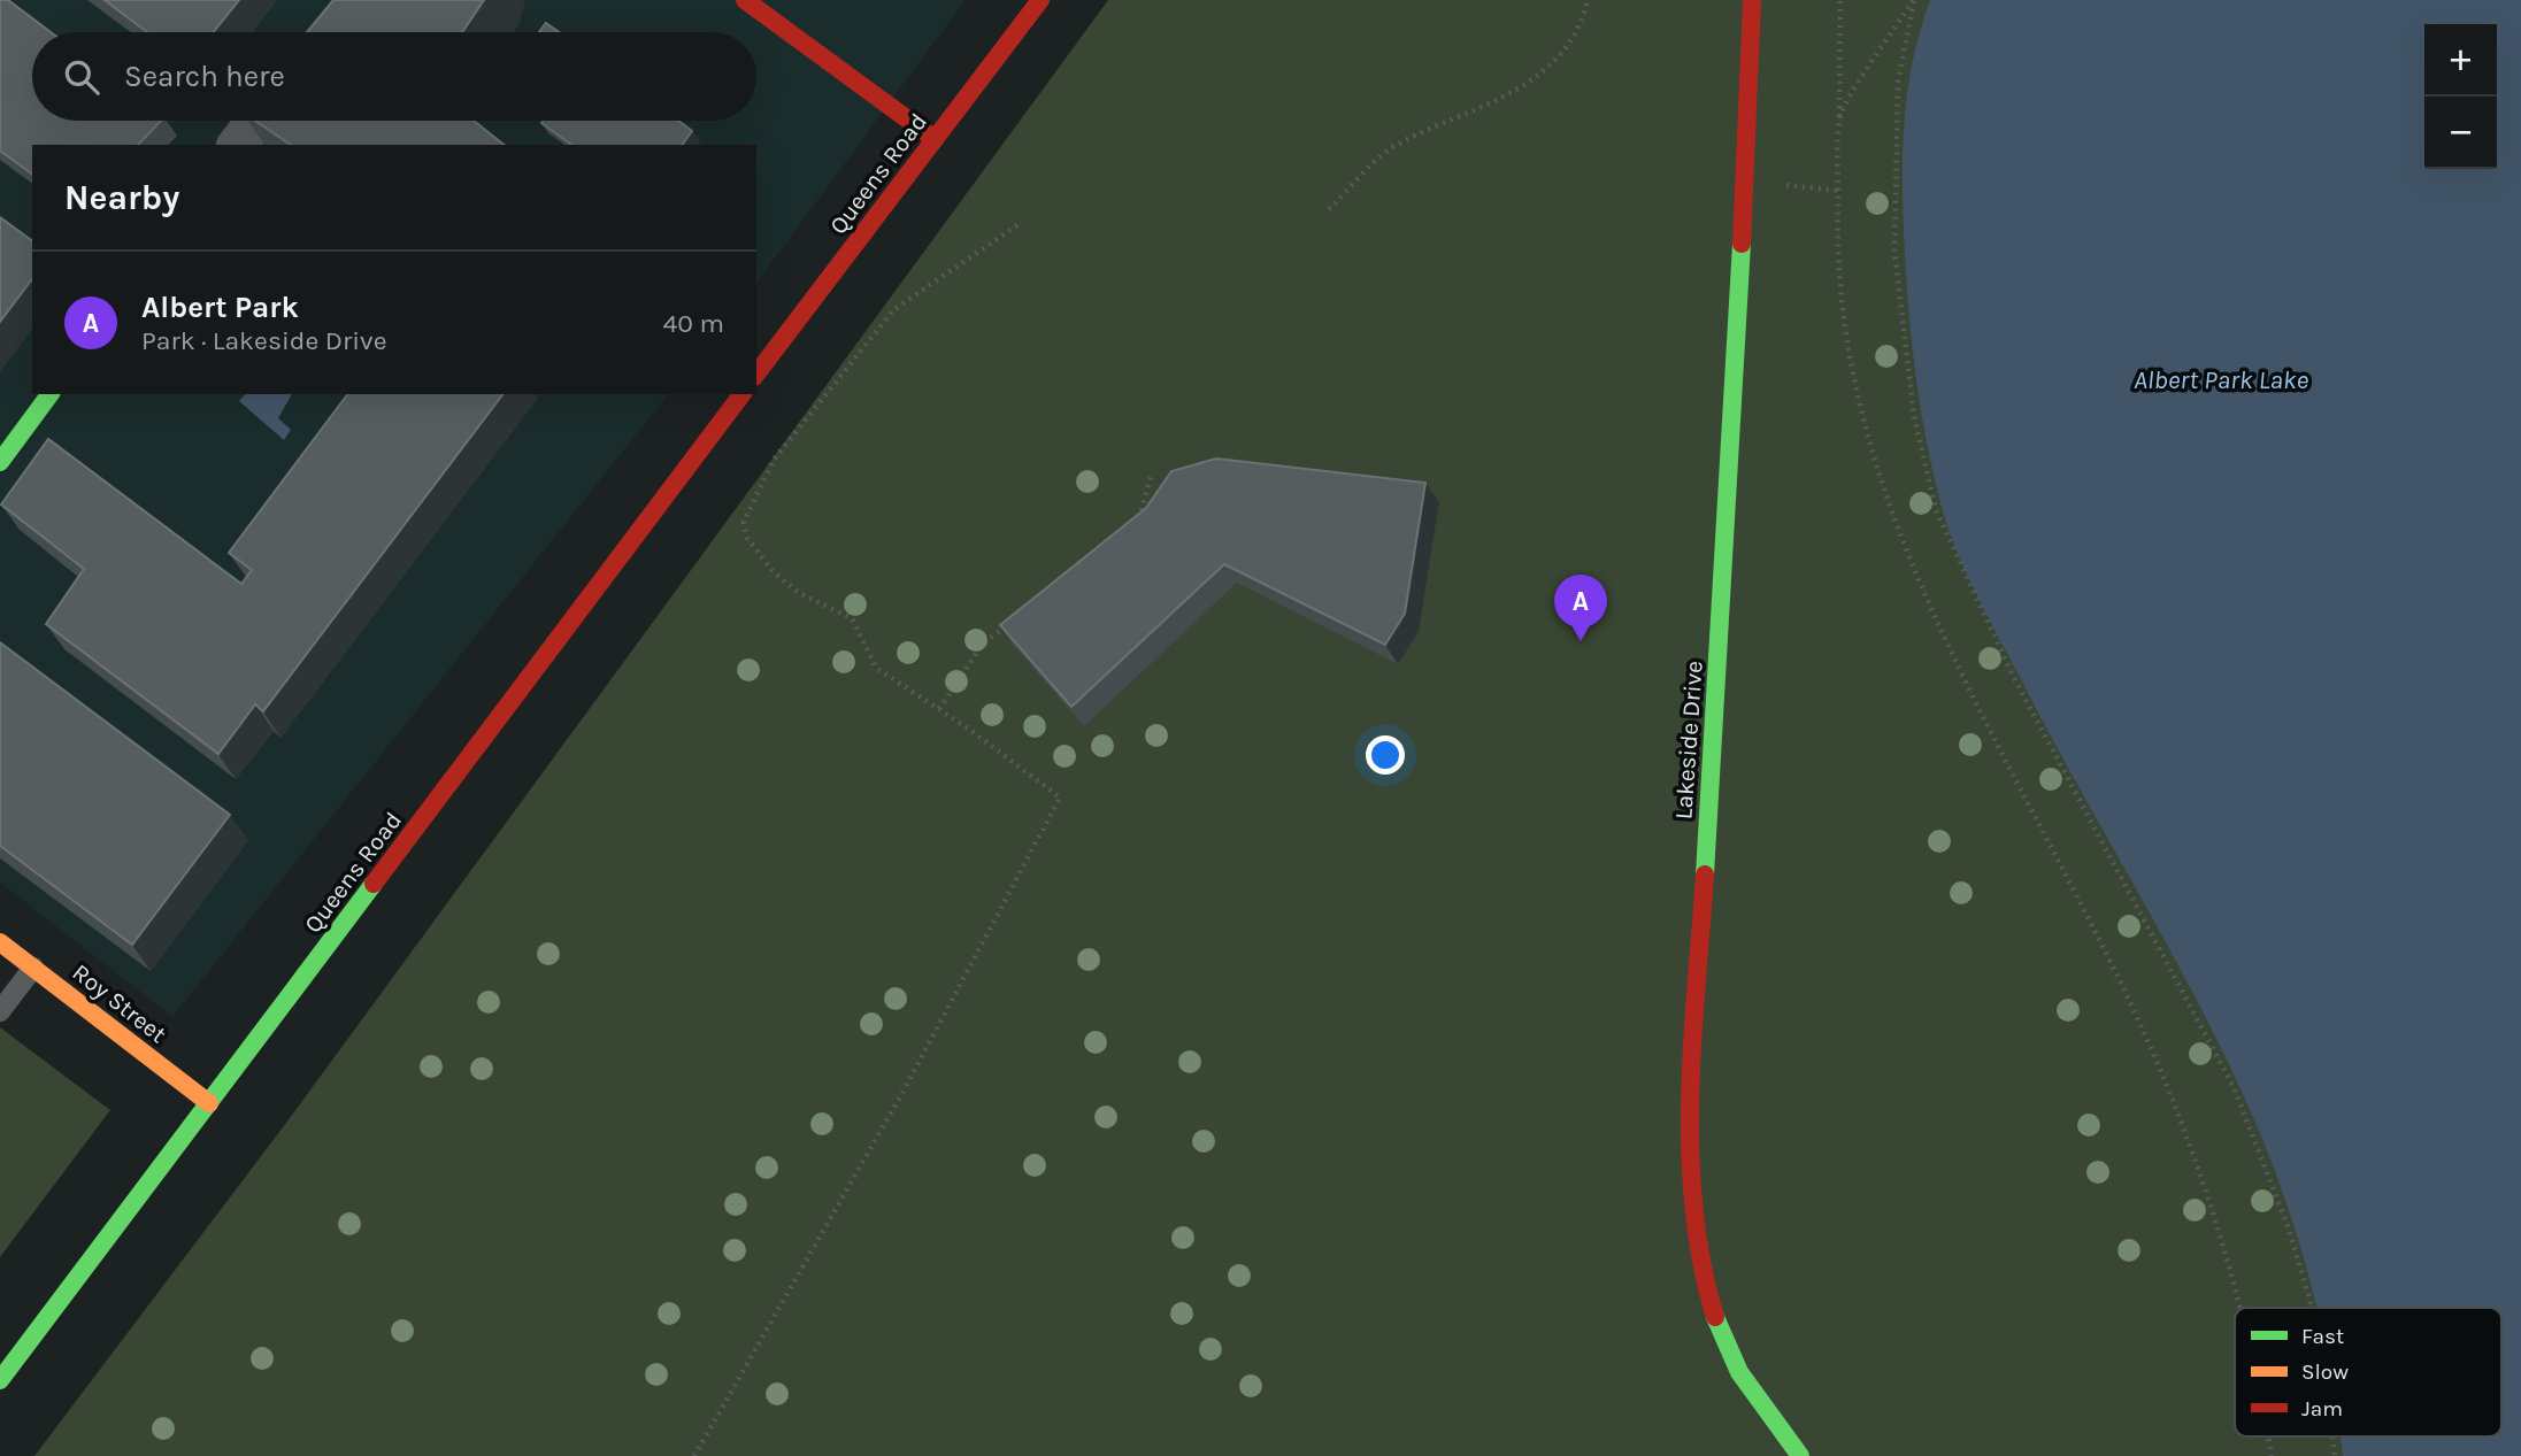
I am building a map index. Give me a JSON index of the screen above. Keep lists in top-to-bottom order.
{
  "streets": {
    "main road": ["Queens Road", "Lakeside Drive", "Roy Street"]
  },
  "crossings": [
    ["Queens Road", "Roy Street"]
  ],
  "water": ["Albert Park Lake"],
  "legend": ["Fast", "Slow", "Jam"],
  "page": {
    "map_buttons": ["+", "−"],
    "search": "Search here",
    "heading": "Nearby",
    "list": [
      {
        "mark": "A",
        "name": "Albert Park",
        "note": "Park · Lakeside Drive",
        "value": "40 m"
      }
    ],
    "pins": "A"
  }
}
